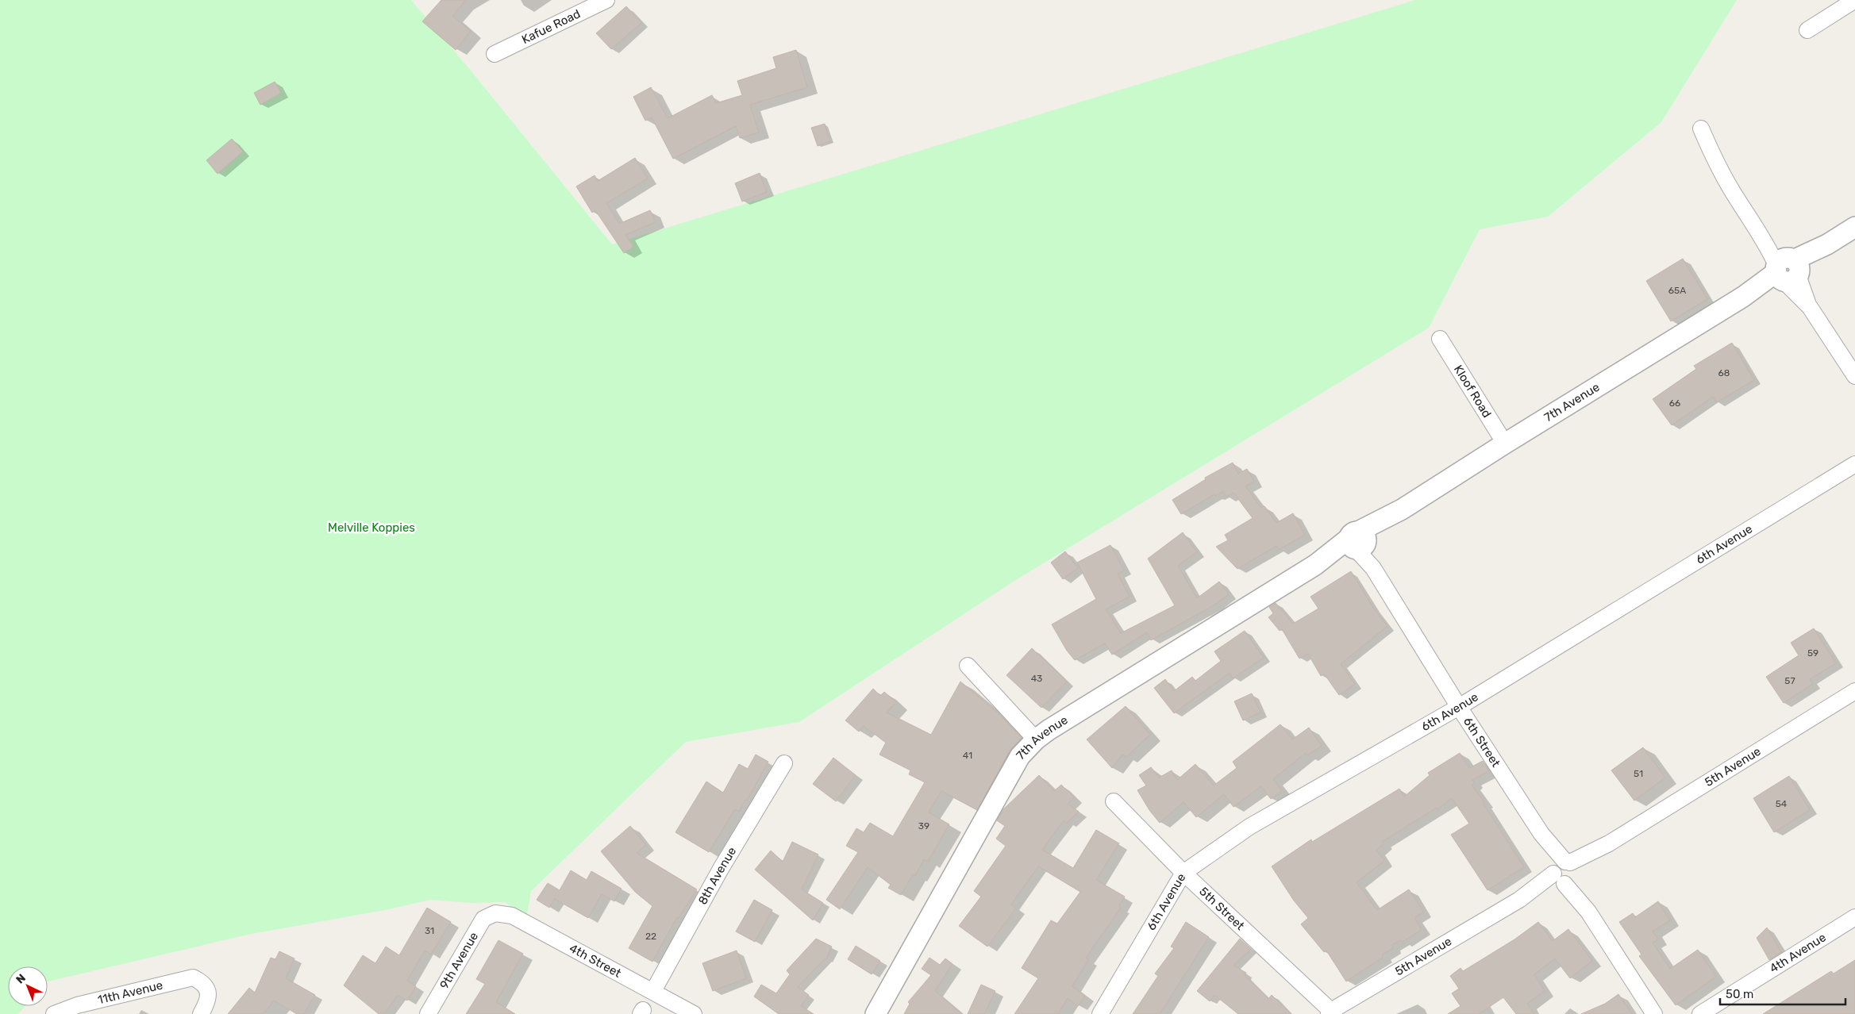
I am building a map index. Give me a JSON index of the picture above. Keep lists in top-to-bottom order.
{
  "streets": {
    "street": [
      "Kafue Road",
      "Kloof Road",
      "7th Avenue",
      "6th Avenue",
      "6th Street",
      "5th Avenue",
      "8th Avenue",
      "5th Street",
      "4th Avenue",
      "4th Street",
      "9th Avenue",
      "11th Avenue"
    ]
  },
  "crossings": [
    ["Kloof Road", "7th Avenue"],
    ["7th Avenue", "6th Street"],
    ["6th Avenue", "6th Street"],
    ["6th Avenue", "5th Street"],
    ["6th Street", "5th Avenue"],
    ["5th Avenue", "5th Street"],
    ["8th Avenue", "4th Street"],
    ["4th Street", "9th Avenue"]
  ],
  "parks": ["Melville Koppies"],
  "house_numbers": [
    "65A",
    "68",
    "66",
    "59",
    "43",
    "57",
    "41",
    "51",
    "54",
    "39",
    "31",
    "22"
  ],
  "scale_bar": "50 m",
  "north": "top left"
}
